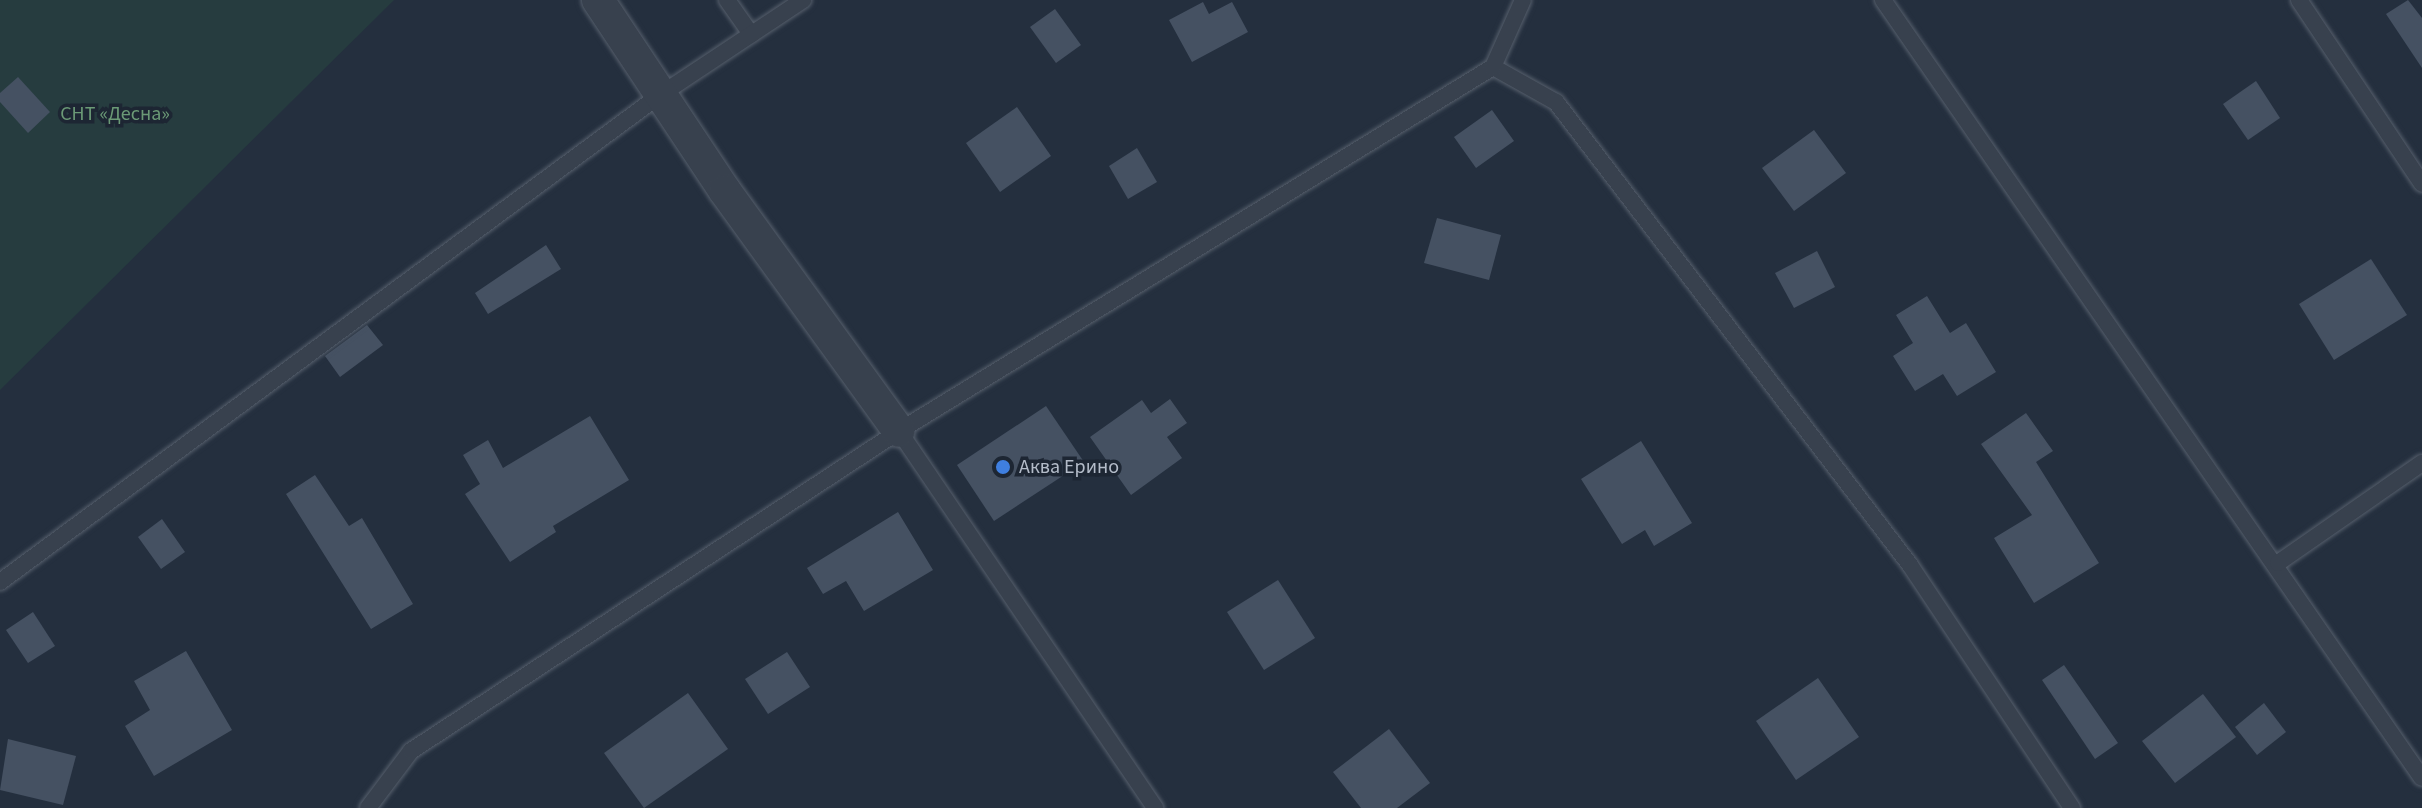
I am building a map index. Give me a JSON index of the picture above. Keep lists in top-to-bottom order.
{
  "parks": ["СНТ «Десна»"],
  "places": ["Аква Ерино"]
}
